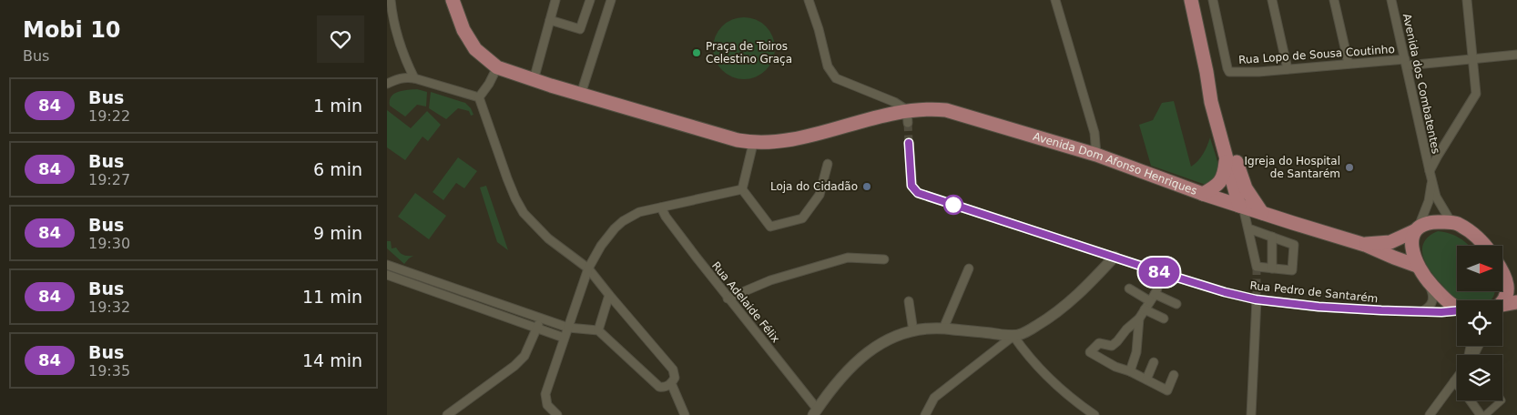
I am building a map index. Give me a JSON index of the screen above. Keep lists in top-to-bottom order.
{
  "streets": {
    "main road": ["Avenida Dom Afonso Henriques"],
    "street": [
      "Rua Lopo de Sousa Coutinho",
      "Avenida dos Combatentes",
      "Rua Pedro de Santarém",
      "Rua Adelaide Félix"
    ]
  },
  "crossings": [
    ["Rua Lopo de Sousa Coutinho", "Avenida dos Combatentes"],
    ["Avenida dos Combatentes", "Avenida Dom Afonso Henriques"]
  ],
  "places": ["Praça de Toiros Celestino Graça", "Igreja do Hospital de Santarém", "Loja do Cidadão"],
  "lines": ["bus line 84"],
  "north": "right",
  "page": {
    "heading": ["Mobi 10", "Bus"],
    "on_map": "84",
    "list": [
      {
        "mark": "84",
        "name": "Bus",
        "note": "19:22",
        "value": "1 min"
      },
      {
        "mark": "84",
        "name": "Bus",
        "note": "19:27",
        "value": "6 min"
      },
      {
        "mark": "84",
        "name": "Bus",
        "note": "19:30",
        "value": "9 min"
      },
      {
        "mark": "84",
        "name": "Bus",
        "note": "19:32",
        "value": "11 min"
      },
      {
        "mark": "84",
        "name": "Bus",
        "note": "19:35",
        "value": "14 min"
      }
    ]
  }
}
